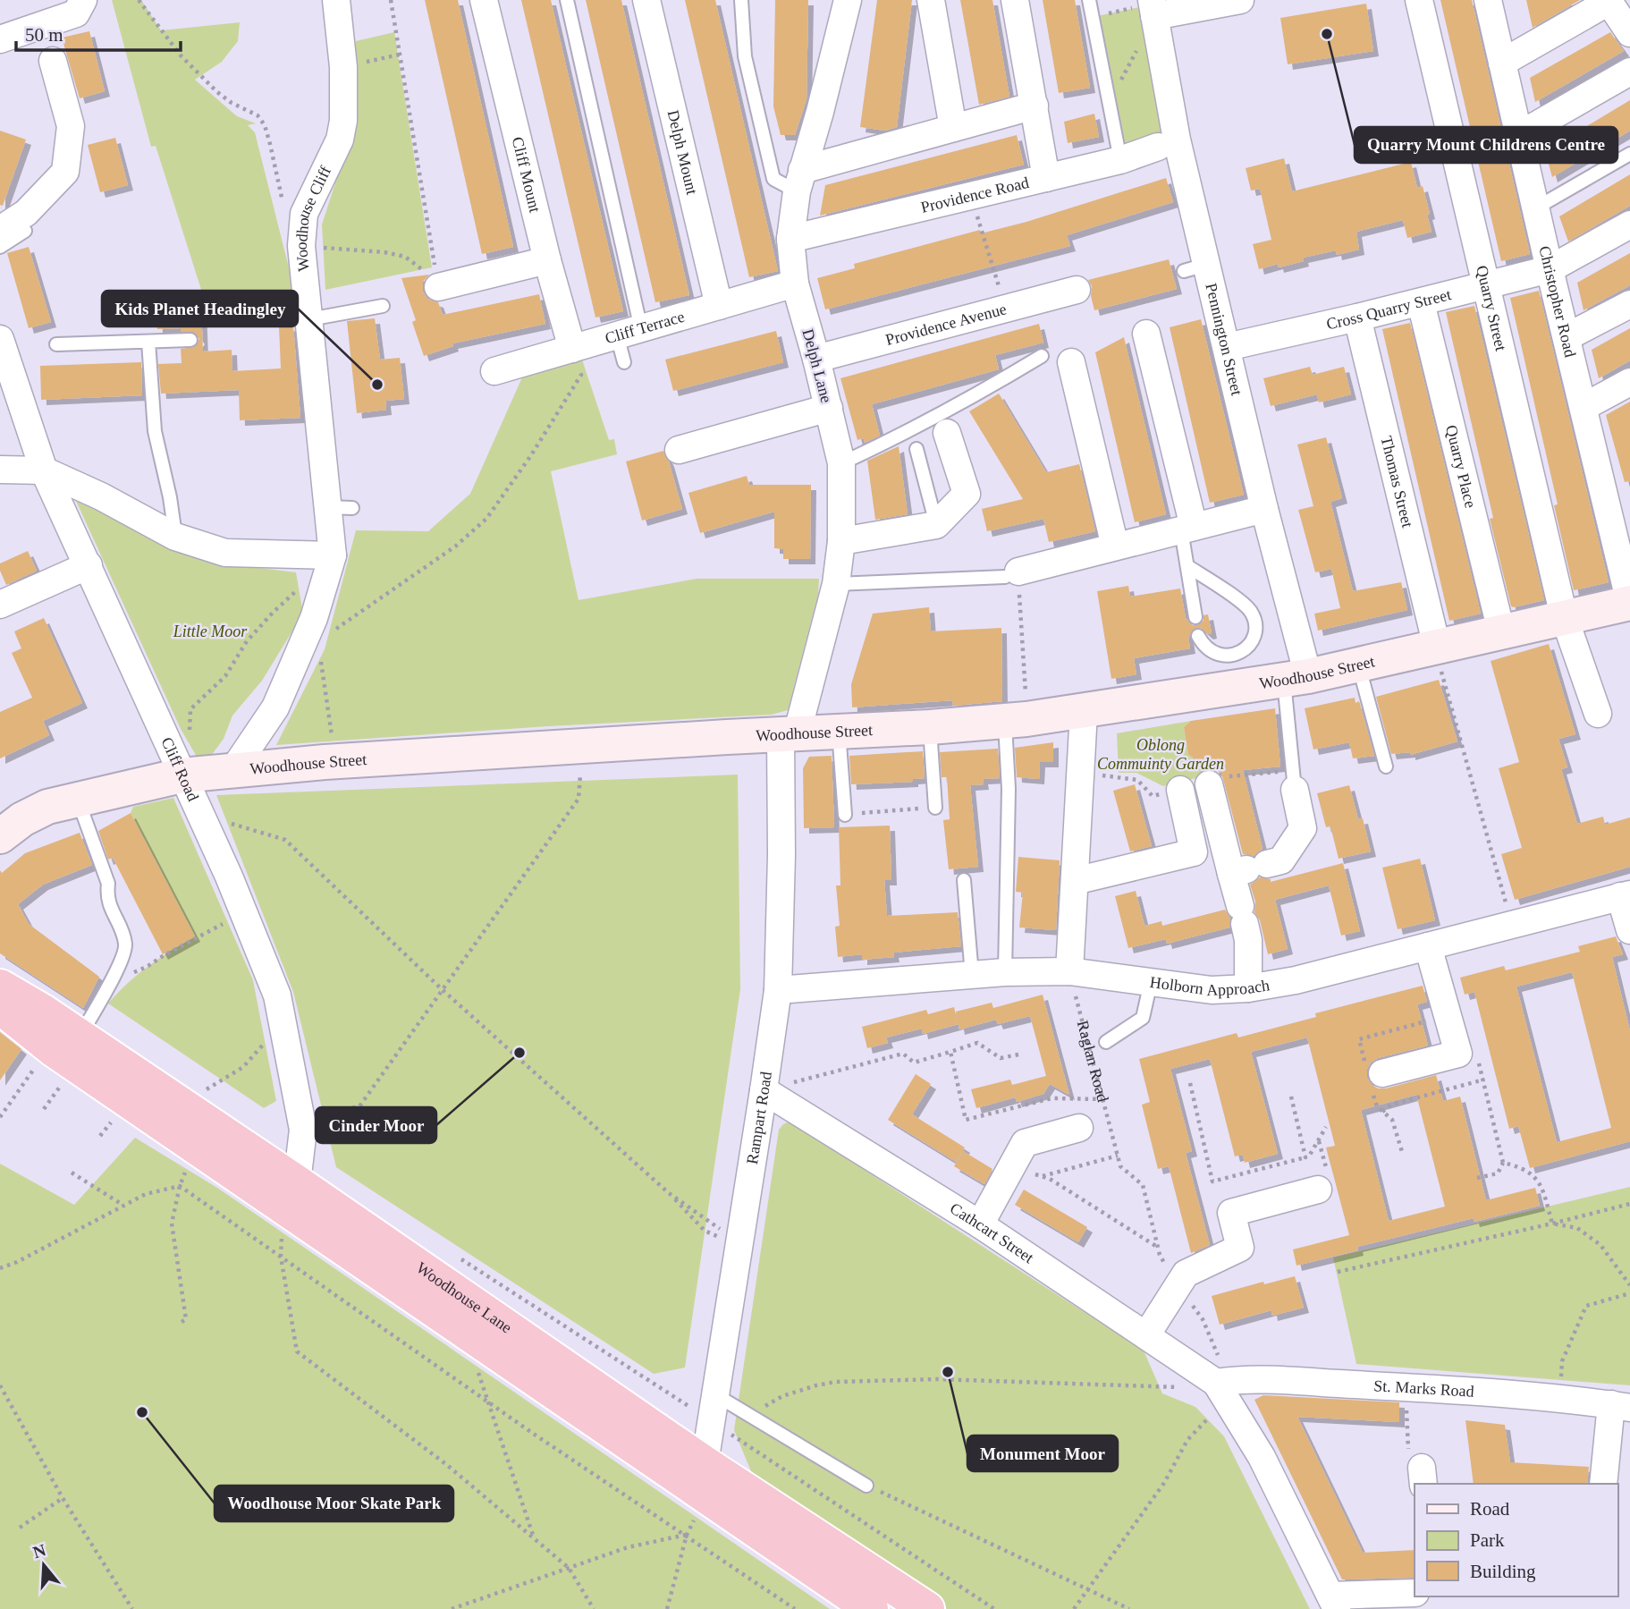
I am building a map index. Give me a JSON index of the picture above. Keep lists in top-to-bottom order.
{
  "streets": {
    "highway": ["Woodhouse Lane"],
    "street": [
      "Delph Mount",
      "Cliff Mount",
      "Providence Road",
      "Woodhouse Cliff",
      "Christopher Road",
      "Quarry Street",
      "Cross Quarry Street",
      "Providence Avenue",
      "Cliff Terrace",
      "Pennington Street",
      "Delph Lane",
      "Quarry Place",
      "Thomas Street",
      "Woodhouse Street",
      "Cliff Road",
      "Holborn Approach",
      "Rampart Road",
      "Cathcart Street",
      "St. Marks Road"
    ],
    "path": ["Raglan Road"]
  },
  "crossings": [
    ["Delph Mount", "Cliff Terrace"],
    ["Cliff Mount", "Cliff Terrace"],
    ["Providence Road", "Delph Lane"],
    ["Woodhouse Cliff", "Woodhouse Street"],
    ["Woodhouse Cliff", "Cliff Road"],
    ["Christopher Road", "Cross Quarry Street"],
    ["Christopher Road", "Woodhouse Street"],
    ["Quarry Street", "Cross Quarry Street"],
    ["Quarry Street", "Woodhouse Street"],
    ["Cross Quarry Street", "Pennington Street"],
    ["Cross Quarry Street", "Quarry Place"],
    ["Cross Quarry Street", "Thomas Street"],
    ["Providence Avenue", "Delph Lane"],
    ["Cliff Terrace", "Delph Lane"],
    ["Pennington Street", "Woodhouse Street"],
    ["Delph Lane", "Woodhouse Street"],
    ["Delph Lane", "Rampart Road"],
    ["Quarry Place", "Woodhouse Street"],
    ["Thomas Street", "Woodhouse Street"],
    ["Woodhouse Street", "Cliff Road"],
    ["Woodhouse Street", "Rampart Road"],
    ["Cliff Road", "Woodhouse Lane"],
    ["Holborn Approach", "Raglan Road"],
    ["Holborn Approach", "Rampart Road"],
    ["Raglan Road", "Cathcart Street"],
    ["Raglan Road", "St. Marks Road"],
    ["Rampart Road", "Cathcart Street"],
    ["Rampart Road", "Woodhouse Lane"],
    ["Cathcart Street", "St. Marks Road"]
  ],
  "parks": ["Little Moor", "Oblong Commuinty Garden"],
  "places": [
    "Quarry Mount Childrens Centre",
    "Kids Planet Headingley",
    "Cinder Moor",
    "Monument Moor",
    "Woodhouse Moor Skate Park"
  ],
  "legend": ["Road", "Park", "Building"],
  "scale_bar": "50 m",
  "north": "top"
}
